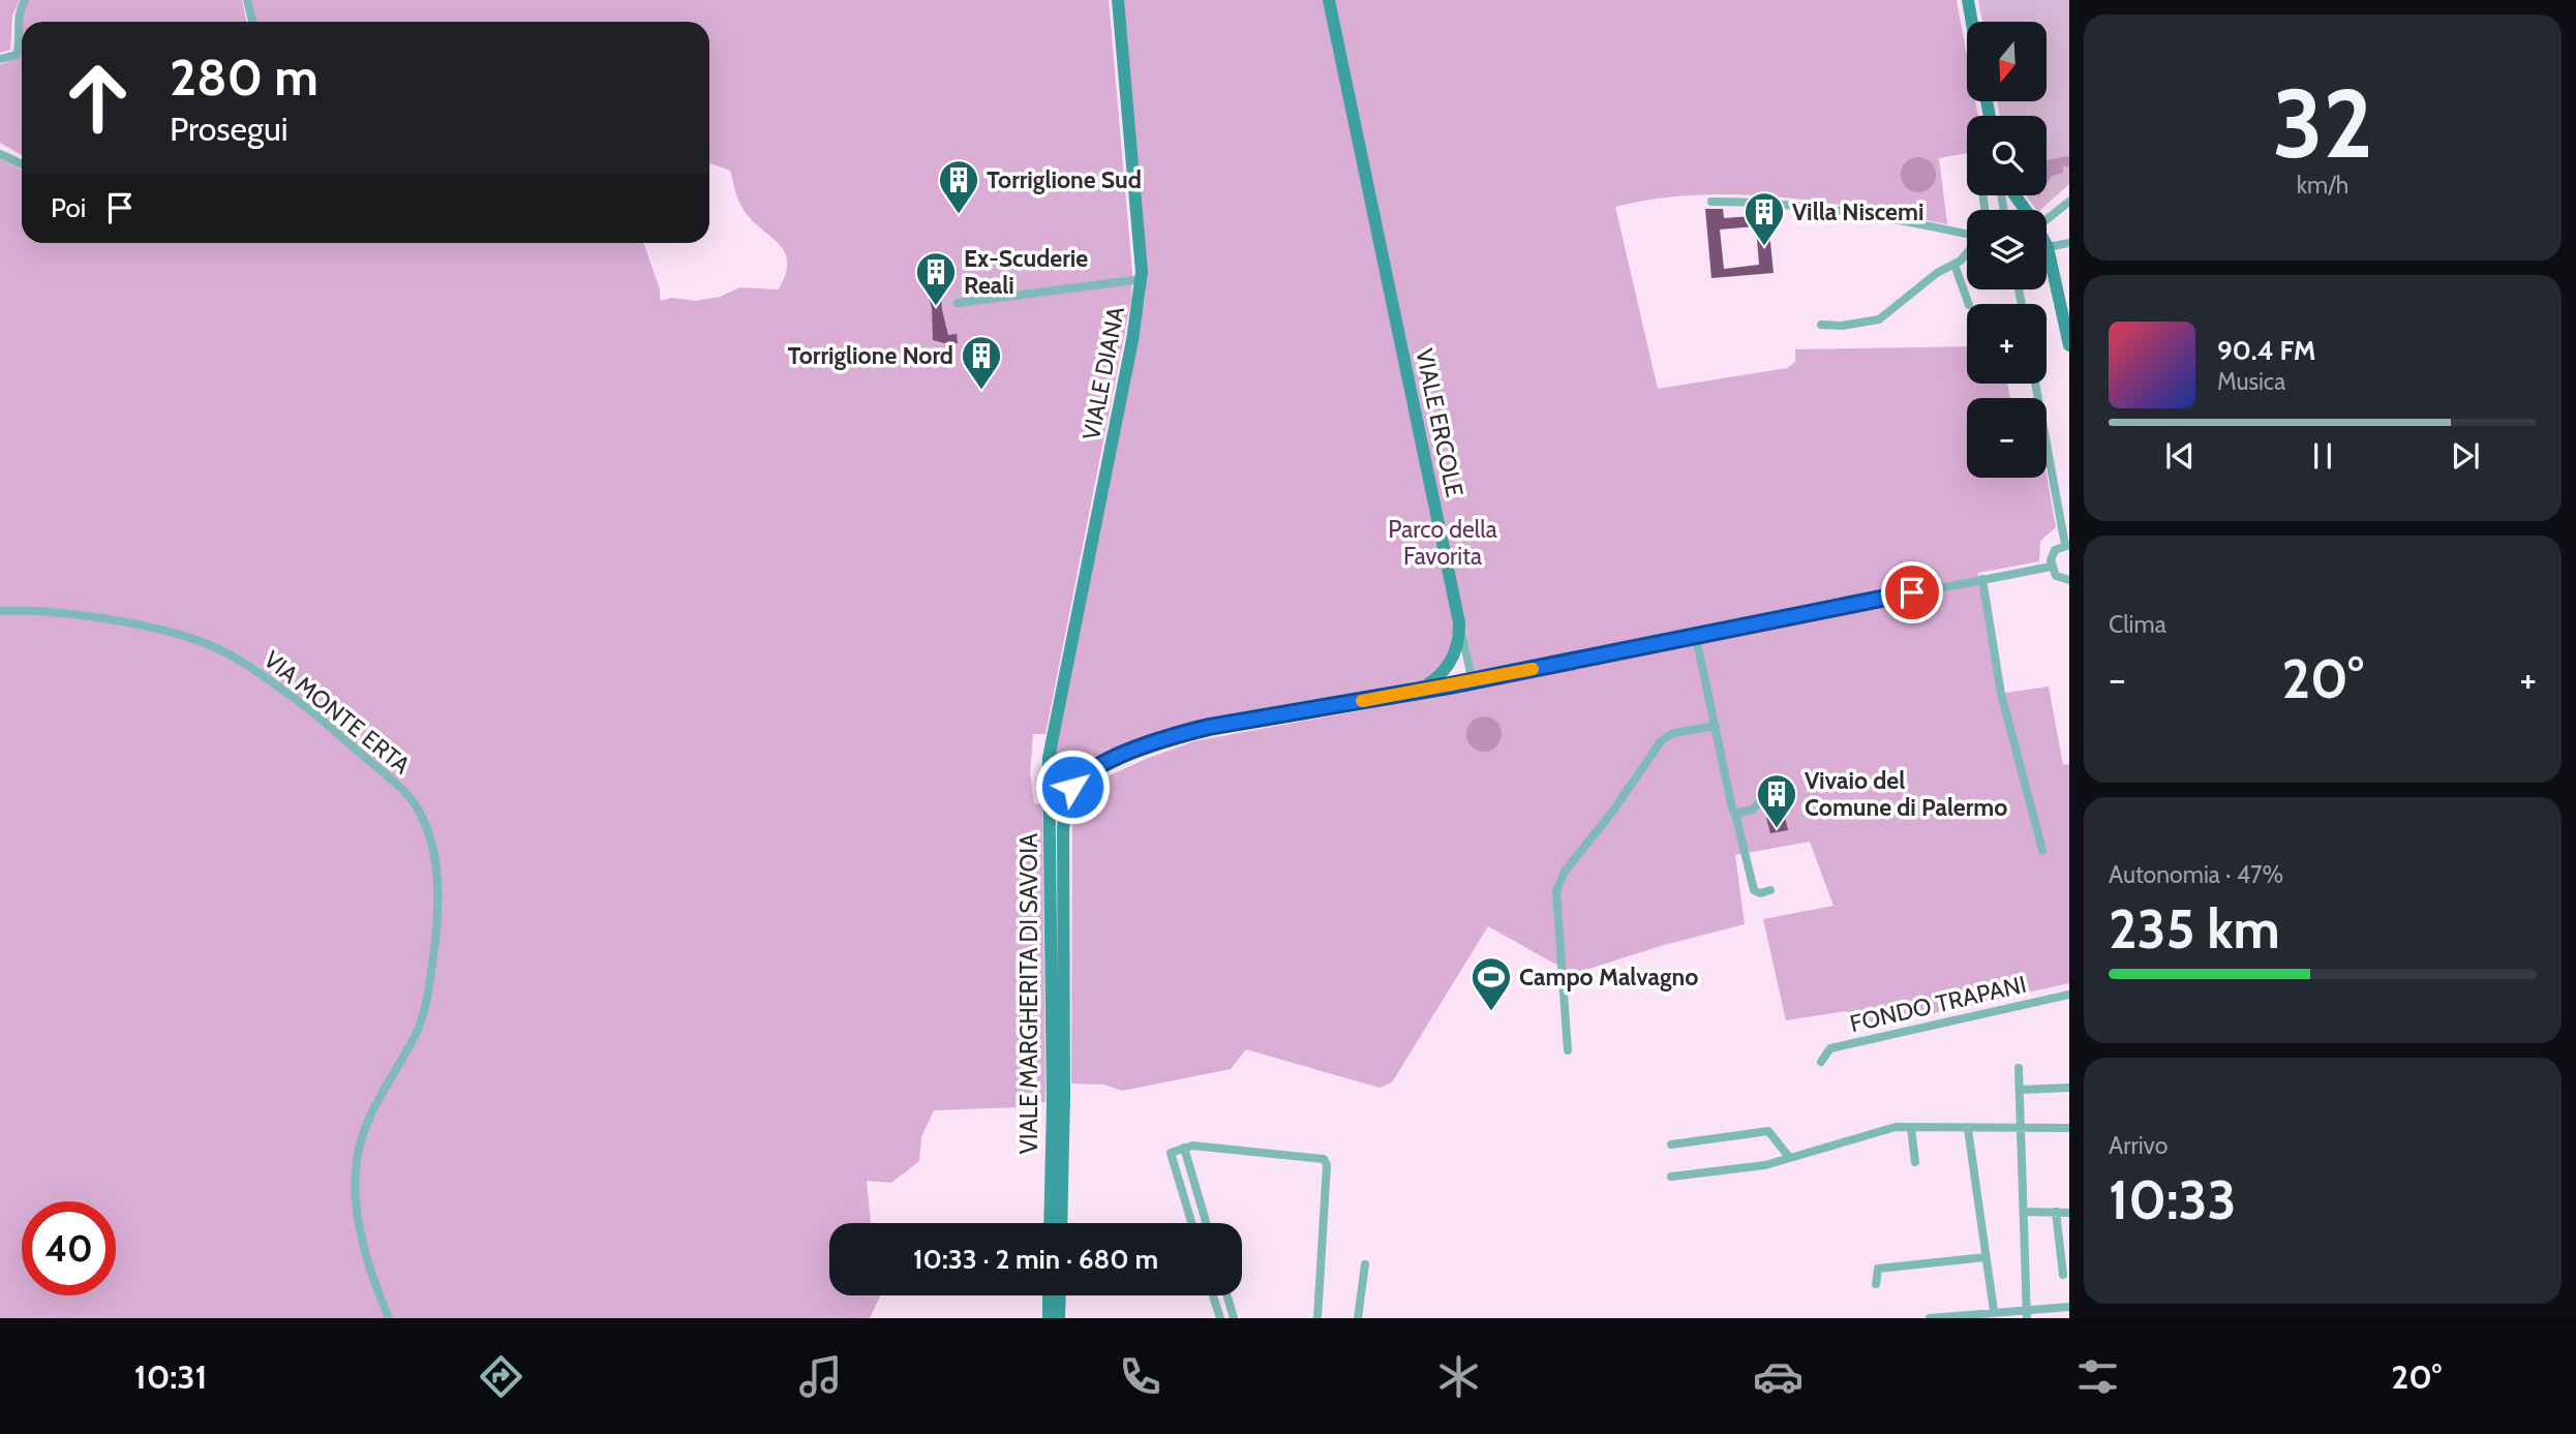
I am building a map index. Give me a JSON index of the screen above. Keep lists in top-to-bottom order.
{
  "streets": {
    "street": [
      "VIALE DIANA",
      "VIALE ERCOLE",
      "VIA MONTE ERTA",
      "VIALE MARGHERITA DI SAVOIA",
      "FONDO TRAPANI"
    ]
  },
  "crossings": [
    ["VIALE DIANA", "VIALE MARGHERITA DI SAVOIA"],
    ["VIALE ERCOLE", "VIALE MARGHERITA DI SAVOIA"]
  ],
  "parks": ["Parco della Favorita"],
  "places": {
    "building": [
      "Torriglione Sud",
      "Villa Niscemi",
      "Ex-Scuderie Reali",
      "Torriglione Nord",
      "Vivaio del Comune di Palermo"
    ],
    "sports": ["Campo Malvagno"]
  },
  "north": "bottom",
  "page": {
    "tile": [
      ["32", "km/h"],
      "Clima",
      ["Autonomia · 47%", "235 km"],
      ["Arrivo", "10:33"]
    ],
    "map_buttons": ["+", "−"],
    "turn": ["280 m", "Prosegui"],
    "then": "Poi",
    "song": ["90.4 FM", "Musica"],
    "heat": ["−", "20°", "+"],
    "limit": "40",
    "trip": "10:33 · 2 min · 680 m",
    "tabs": ["10:31", "20°"]
  }
}
